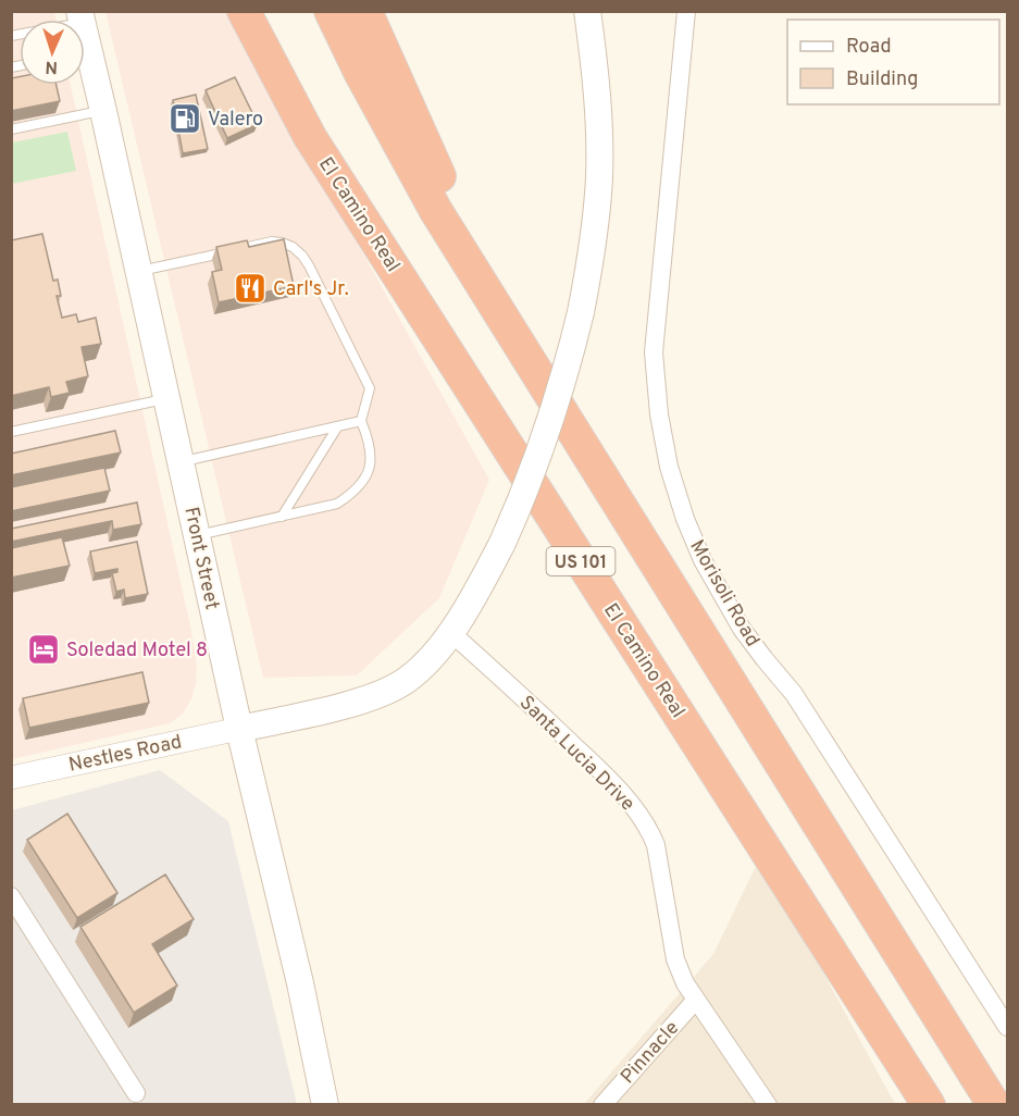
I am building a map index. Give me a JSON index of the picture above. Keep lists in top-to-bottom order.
{
  "streets": {
    "highway": ["El Camino Real", "US 101"],
    "main road": ["Front Street"],
    "street": [
      "Morisoli Road",
      "Nestles Road",
      "Santa Lucia Drive",
      "Pinnacle"
    ]
  },
  "crossings": [
    ["Front Street", "Nestles Road"],
    ["Santa Lucia Drive", "Pinnacle"]
  ],
  "places": {
    "fuel station": ["Valero"],
    "restaurant": ["Carl's Jr."],
    "hotel": ["Soledad Motel 8"]
  },
  "legend": ["Road", "Building"],
  "north": "bottom"
}
